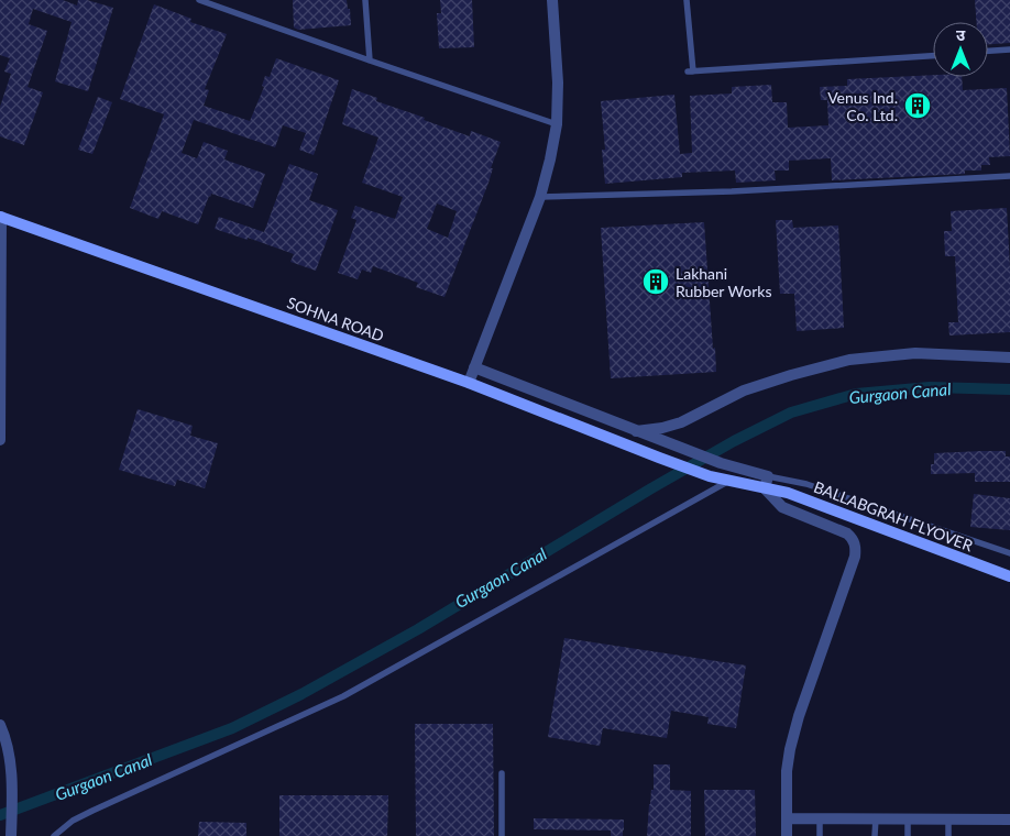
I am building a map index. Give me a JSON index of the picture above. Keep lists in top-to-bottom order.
{
  "streets": {
    "main road": ["SOHNA ROAD", "BALLABGRAH FLYOVER"]
  },
  "crossings": [
    ["SOHNA ROAD", "BALLABGRAH FLYOVER"]
  ],
  "water": ["Gurgaon Canal"],
  "places": {
    "building": ["Venus Ind. Co. Ltd.", "Lakhani Rubber Works"]
  },
  "north": "top"
}
